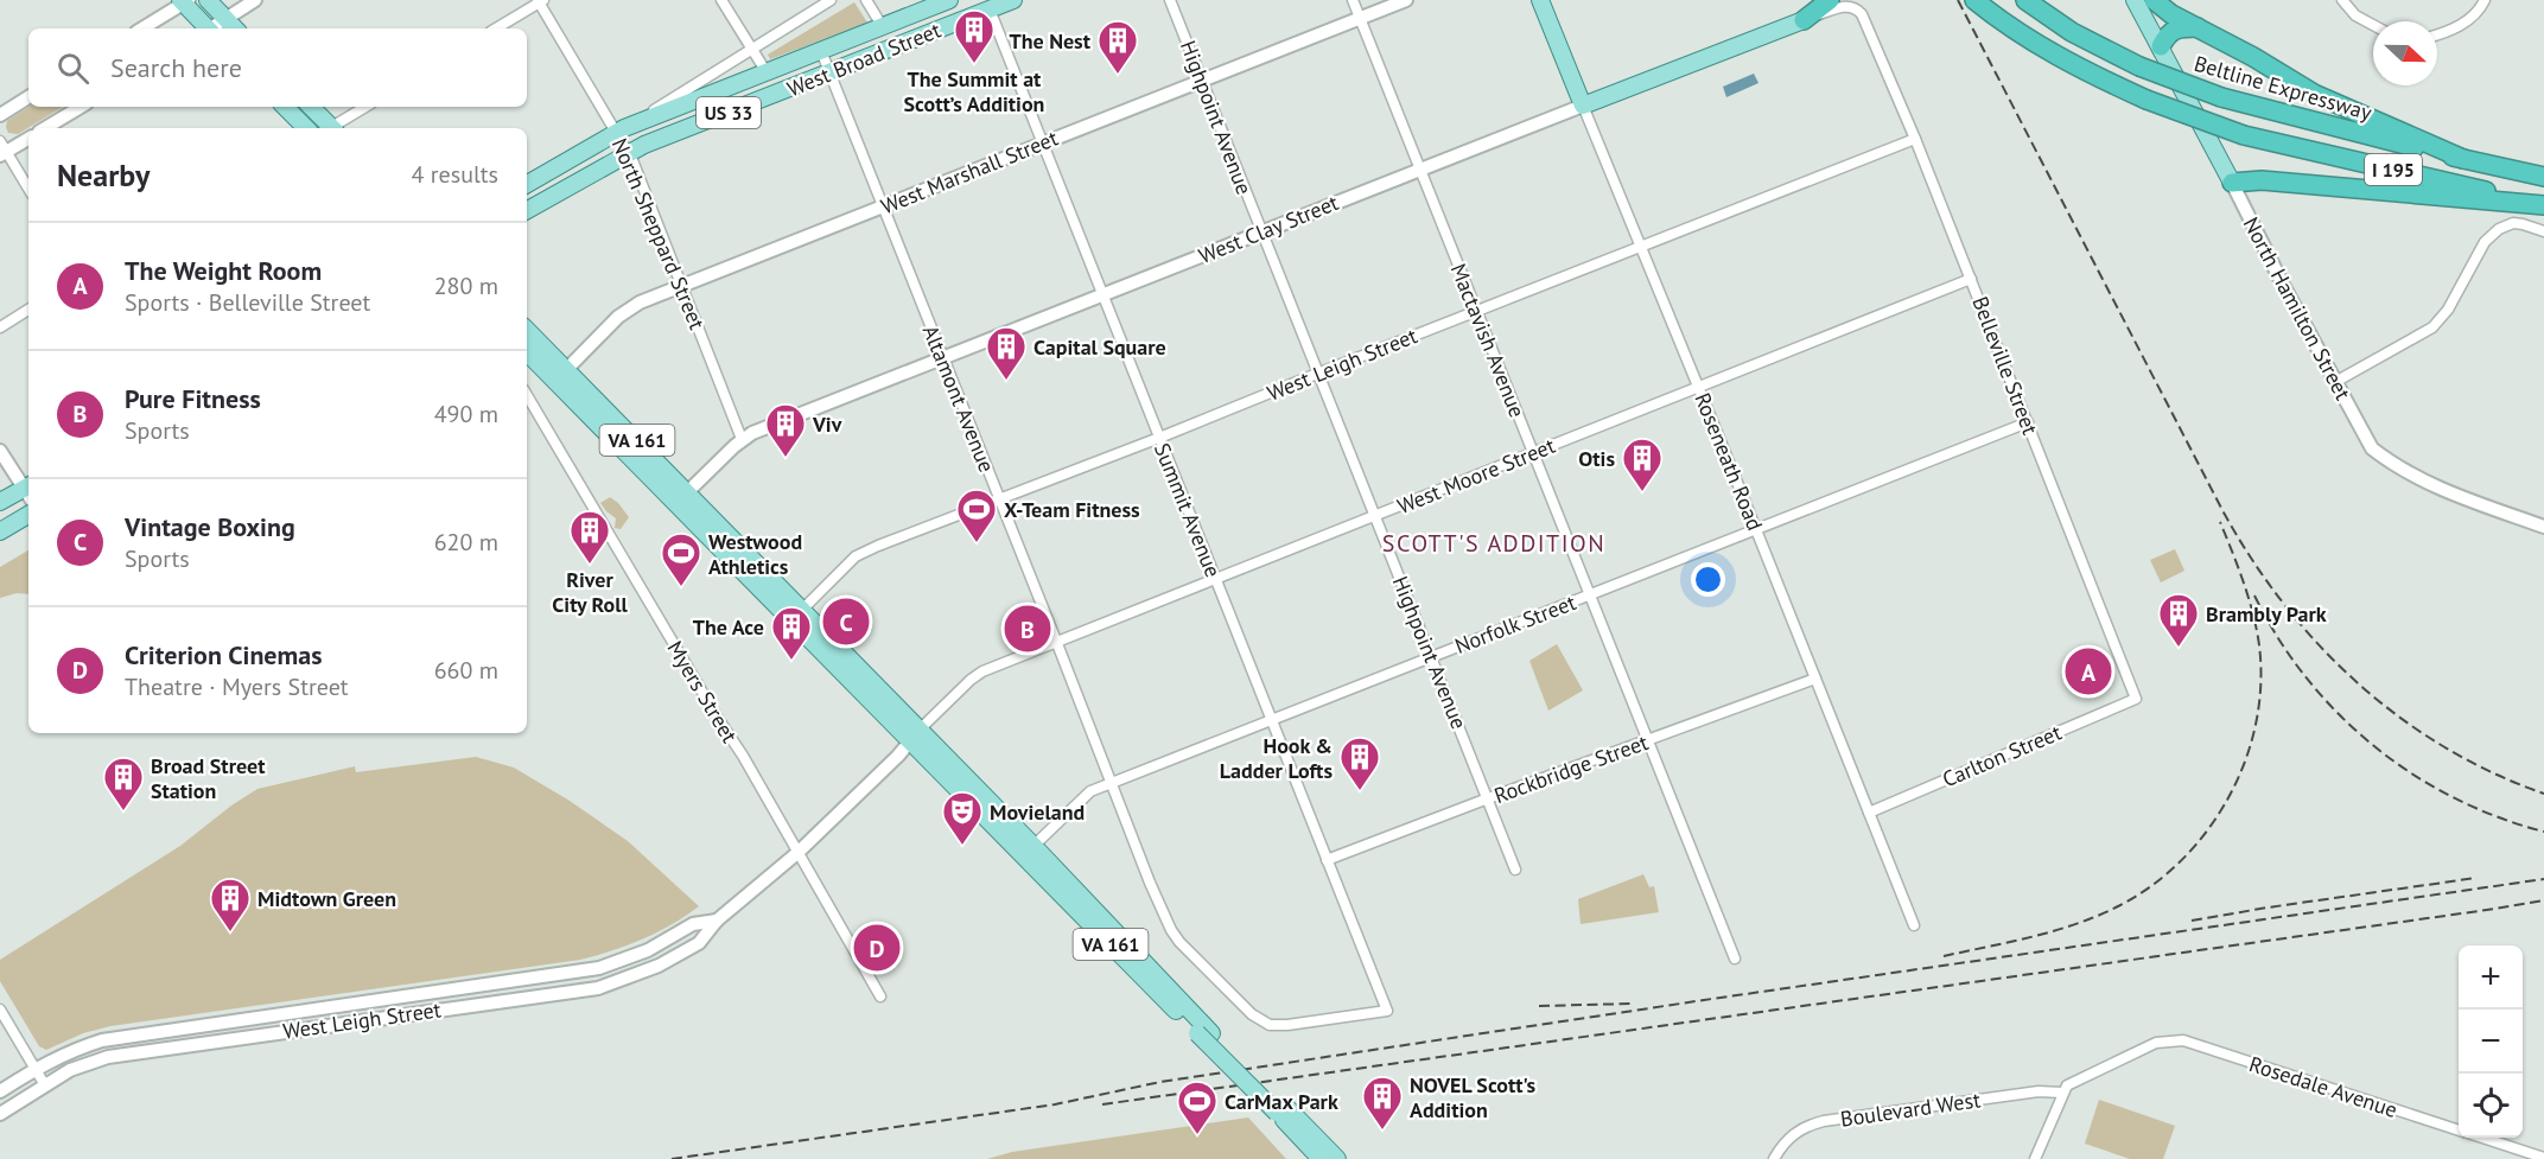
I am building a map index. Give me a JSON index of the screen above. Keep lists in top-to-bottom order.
{
  "streets": {
    "highway": ["Beltline Expressway", "I 195"],
    "main road": [
      "West Broad Street",
      "US 33",
      "West Clay Street",
      "North Hamilton Street",
      "VA 161",
      "Roseneath Road"
    ],
    "street": [
      "Highpoint Avenue",
      "West Marshall Street",
      "North Sheppard Street",
      "Mactavish Avenue",
      "West Leigh Street",
      "Belleville Street",
      "Altamont Avenue",
      "West Moore Street",
      "Summit Avenue",
      "Norfolk Street",
      "Myers Street",
      "Carlton Street",
      "Rockbridge Street",
      "Rosedale Avenue",
      "Boulevard West"
    ]
  },
  "crossings": [
    ["West Broad Street", "North Sheppard Street"],
    ["West Broad Street", "Altamont Avenue"],
    ["West Broad Street", "Summit Avenue"],
    ["Highpoint Avenue", "West Marshall Street"],
    ["Highpoint Avenue", "West Clay Street"],
    ["Highpoint Avenue", "West Leigh Street"],
    ["Highpoint Avenue", "West Moore Street"],
    ["Highpoint Avenue", "Norfolk Street"],
    ["Highpoint Avenue", "Rockbridge Street"],
    ["West Marshall Street", "North Sheppard Street"],
    ["West Marshall Street", "Mactavish Avenue"],
    ["West Marshall Street", "Altamont Avenue"],
    ["West Marshall Street", "VA 161"],
    ["West Marshall Street", "Summit Avenue"],
    ["West Clay Street", "North Sheppard Street"],
    ["West Clay Street", "Mactavish Avenue"],
    ["West Clay Street", "Belleville Street"],
    ["West Clay Street", "Altamont Avenue"],
    ["West Clay Street", "VA 161"],
    ["West Clay Street", "Roseneath Road"],
    ["West Clay Street", "Summit Avenue"],
    ["Mactavish Avenue", "West Leigh Street"],
    ["Mactavish Avenue", "West Moore Street"],
    ["Mactavish Avenue", "Norfolk Street"],
    ["Mactavish Avenue", "Rockbridge Street"],
    ["West Leigh Street", "Belleville Street"],
    ["West Leigh Street", "Altamont Avenue"],
    ["West Leigh Street", "VA 161"],
    ["West Leigh Street", "Roseneath Road"],
    ["West Leigh Street", "West Moore Street"],
    ["West Leigh Street", "Summit Avenue"],
    ["West Leigh Street", "Myers Street"],
    ["Belleville Street", "West Moore Street"],
    ["Belleville Street", "Norfolk Street"],
    ["Belleville Street", "Carlton Street"],
    ["Altamont Avenue", "West Moore Street"],
    ["Altamont Avenue", "Summit Avenue"],
    ["Altamont Avenue", "Norfolk Street"],
    ["VA 161", "West Moore Street"],
    ["VA 161", "Norfolk Street"],
    ["Roseneath Road", "West Moore Street"],
    ["Roseneath Road", "Norfolk Street"],
    ["Roseneath Road", "Carlton Street"],
    ["Roseneath Road", "Rockbridge Street"],
    ["West Moore Street", "Summit Avenue"],
    ["Summit Avenue", "Norfolk Street"],
    ["Summit Avenue", "Rockbridge Street"],
    ["Rosedale Avenue", "Boulevard West"]
  ],
  "districts": ["SCOTT'S ADDITION"],
  "places": {
    "building": [
      "The Summit at Scott’s Addition",
      "The Nest",
      "Capital Square",
      "Viv",
      "Otis",
      "River City Roll",
      "Brambly Park",
      "The Ace",
      "Hook & Ladder Lofts",
      "Broad Street Station",
      "Midtown Green",
      "NOVEL Scott's Addition"
    ],
    "sports": ["X-Team Fitness", "Westwood Athletics", "CarMax Park"],
    "theatre": ["Movieland"]
  },
  "north": "right",
  "page": {
    "search": "Search here",
    "heading": ["Nearby", "4 results"],
    "list": [
      {
        "mark": "A",
        "name": "The Weight Room",
        "note": "Sports · Belleville Street",
        "value": "280 m"
      },
      {
        "mark": "B",
        "name": "Pure Fitness",
        "note": "Sports",
        "value": "490 m"
      },
      {
        "mark": "C",
        "name": "Vintage Boxing",
        "note": "Sports",
        "value": "620 m"
      },
      {
        "mark": "D",
        "name": "Criterion Cinemas",
        "note": "Theatre · Myers Street",
        "value": "660 m"
      }
    ],
    "pins": [
      "C",
      "B",
      "A",
      "D"
    ],
    "map_buttons": ["+", "−"]
  }
}
